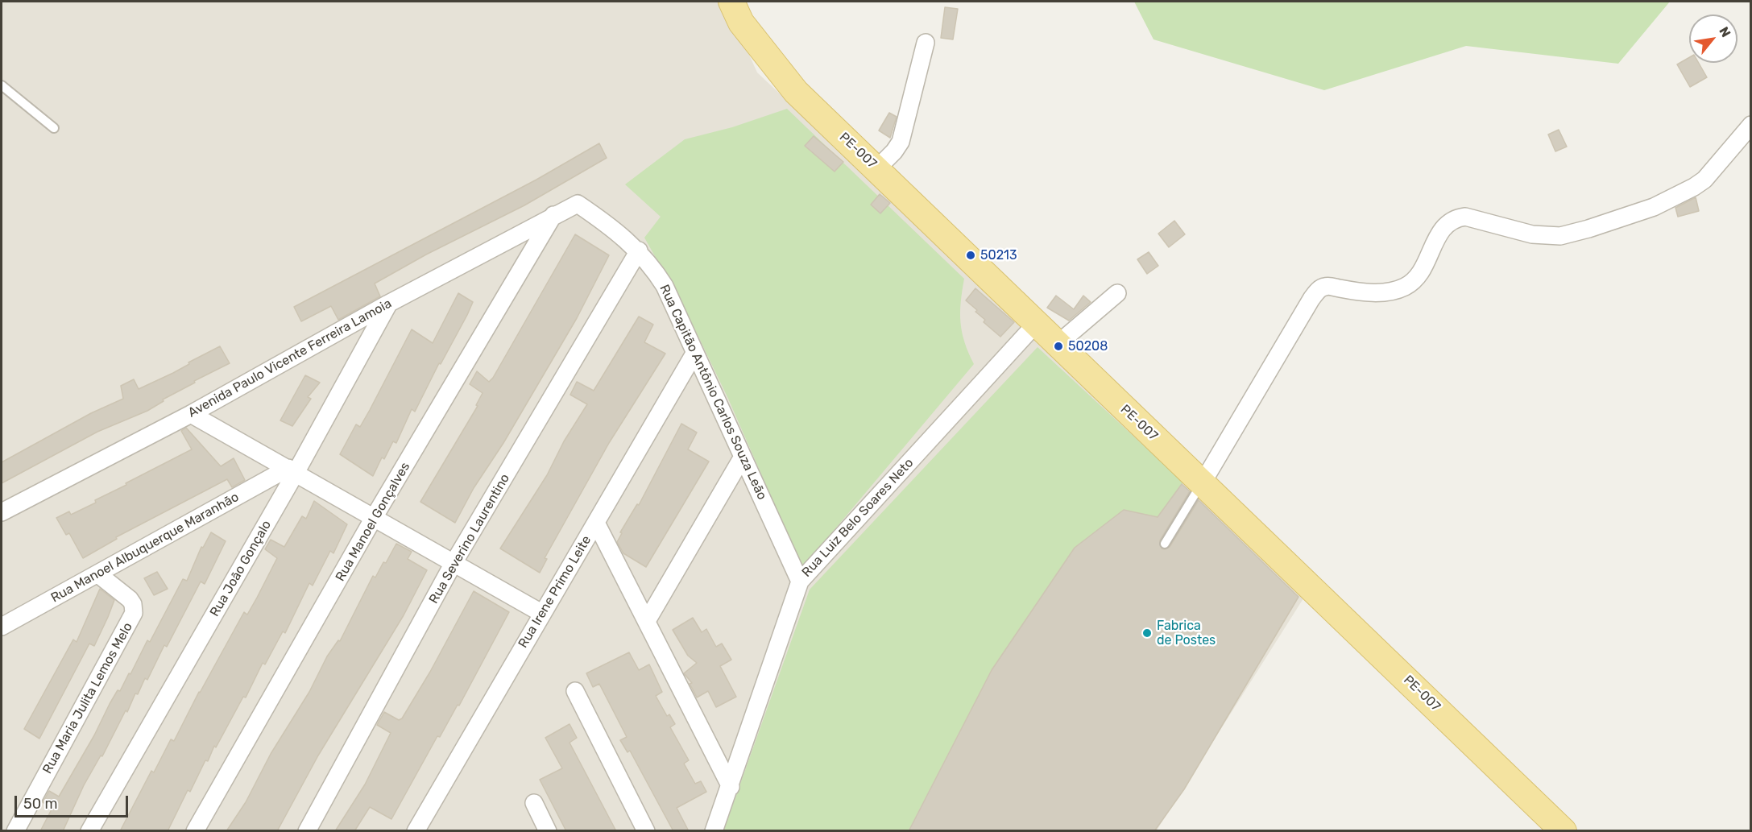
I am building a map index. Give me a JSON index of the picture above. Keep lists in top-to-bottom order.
{
  "streets": {
    "main road": ["PE-007"],
    "street": [
      "Avenida Paulo Vicente Ferreira Lamoia",
      "Rua Capitão Antônio Carlos Souza Leão",
      "Rua Luiz Belo Soares Neto",
      "Rua Manoel Gonçalves",
      "Rua Severino Laurentino",
      "Rua Manoel Albuquerque Maranhão",
      "Rua João Gonçalo",
      "Rua Irene Primo Leite",
      "Rua Maria Julita Lemos Melo"
    ]
  },
  "crossings": [
    ["PE-007", "Rua Luiz Belo Soares Neto"],
    ["Avenida Paulo Vicente Ferreira Lamoia", "Rua Capitão Antônio Carlos Souza Leão"],
    ["Avenida Paulo Vicente Ferreira Lamoia", "Rua Manoel Gonçalves"],
    ["Avenida Paulo Vicente Ferreira Lamoia", "Rua João Gonçalo"],
    ["Rua Capitão Antônio Carlos Souza Leão", "Rua Luiz Belo Soares Neto"],
    ["Rua Capitão Antônio Carlos Souza Leão", "Rua Severino Laurentino"],
    ["Rua Capitão Antônio Carlos Souza Leão", "Rua Irene Primo Leite"],
    ["Rua Manoel Albuquerque Maranhão", "Rua João Gonçalo"],
    ["Rua Manoel Albuquerque Maranhão", "Rua Maria Julita Lemos Melo"]
  ],
  "places": ["50213", "50208", "Fabrica de Postes"],
  "scale_bar": "50 m",
  "north": "top right"
}
